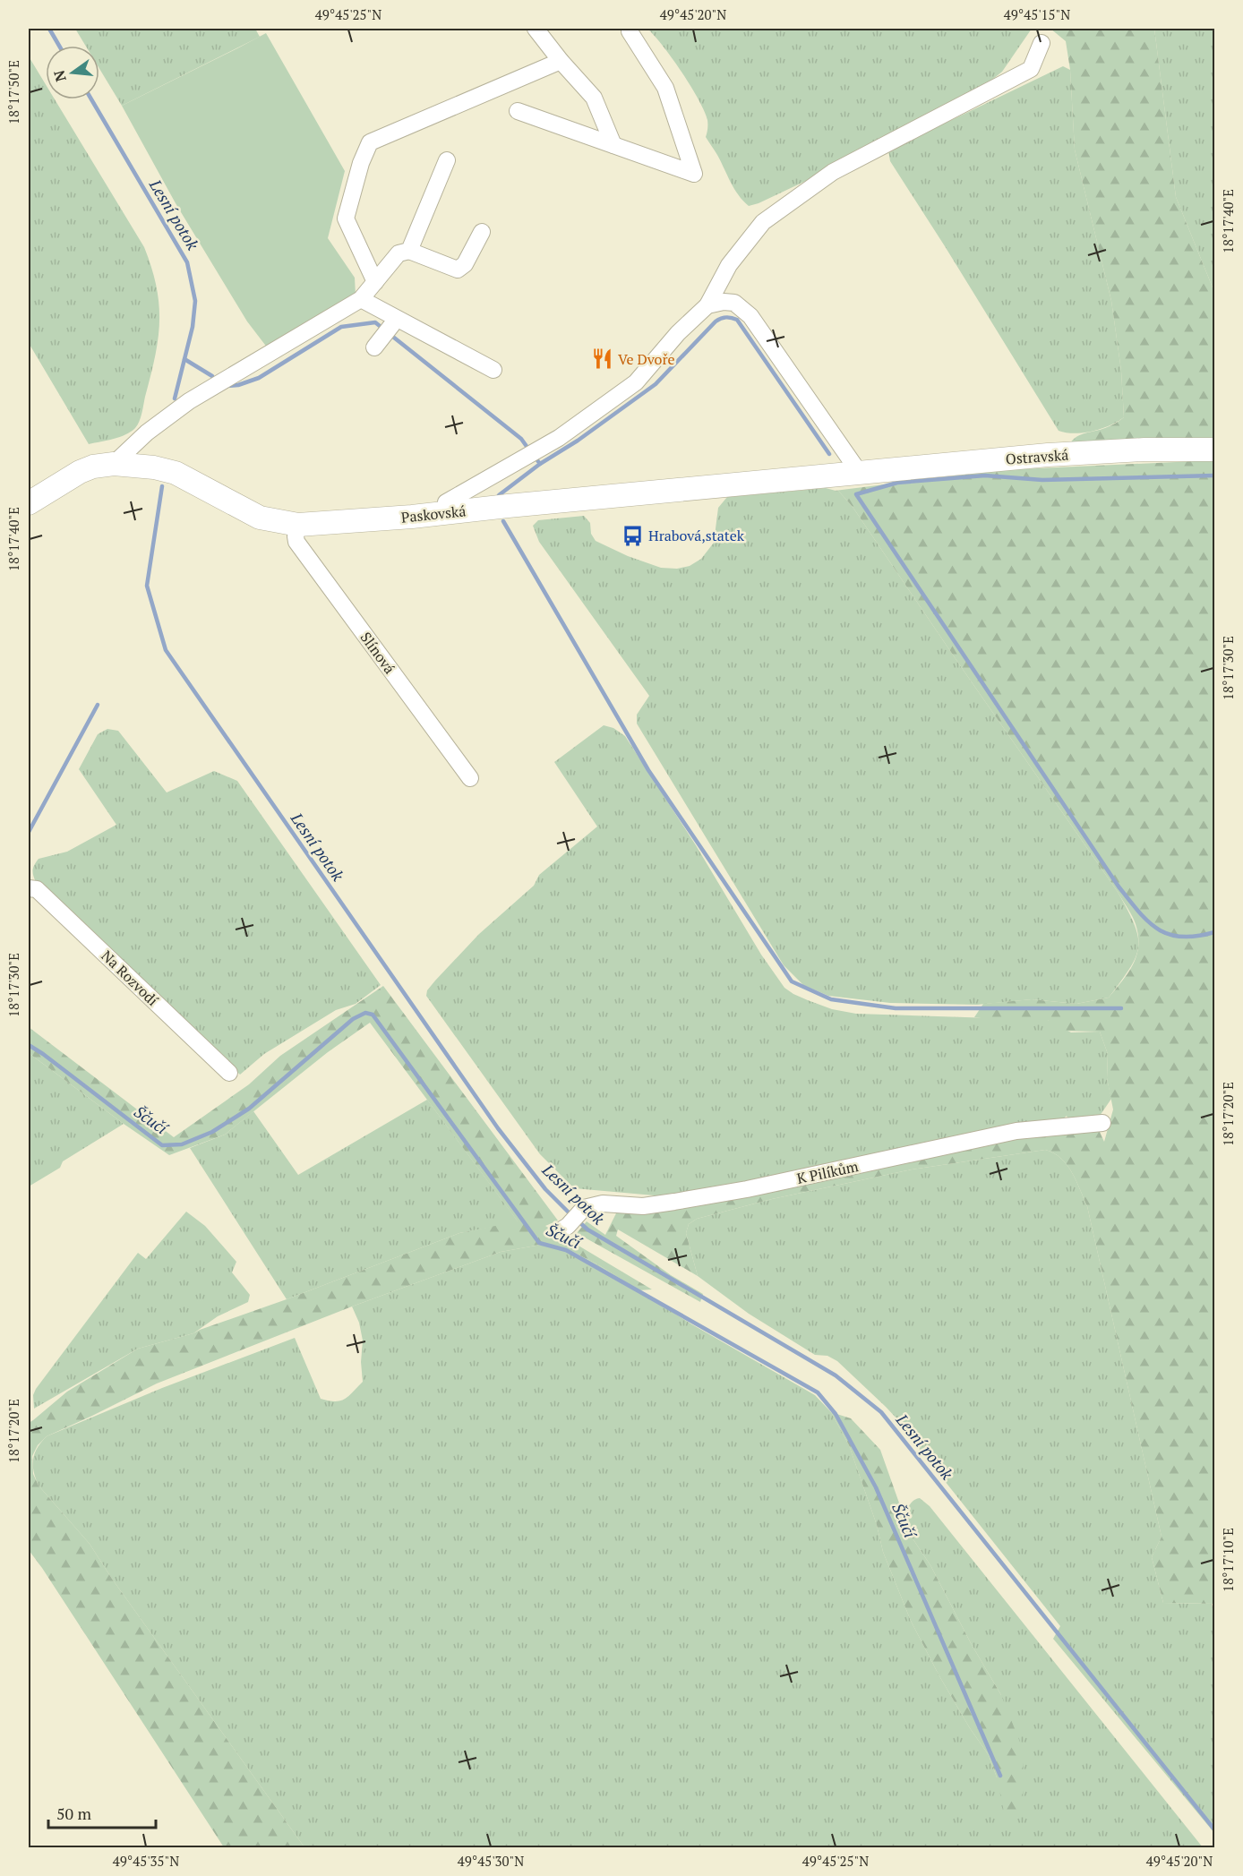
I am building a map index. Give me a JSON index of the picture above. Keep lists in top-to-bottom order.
{
  "streets": {
    "street": [
      "Ostravská",
      "Paskovská",
      "Slínová",
      "Na Rozvodí",
      "K Pilíkům"
    ]
  },
  "crossings": [
    ["Ostravská", "Paskovská"],
    ["Paskovská", "Slínová"]
  ],
  "water": ["Lesní potok", "Ščučí"],
  "places": {
    "restaurant": ["Ve Dvoře"],
    "bus stop": ["Hrabová,statek"]
  },
  "scale_bar": "50 m",
  "north": "left",
  "coordinates": [
    "49°45'25\"N",
    "49°45'20\"N",
    "49°45'15\"N",
    "18°17'50\"E",
    "18°17'40\"E",
    "18°17'30\"E",
    "18°17'20\"E",
    "18°17'10\"E",
    "49°45'35\"N",
    "49°45'30\"N"
  ]
}
